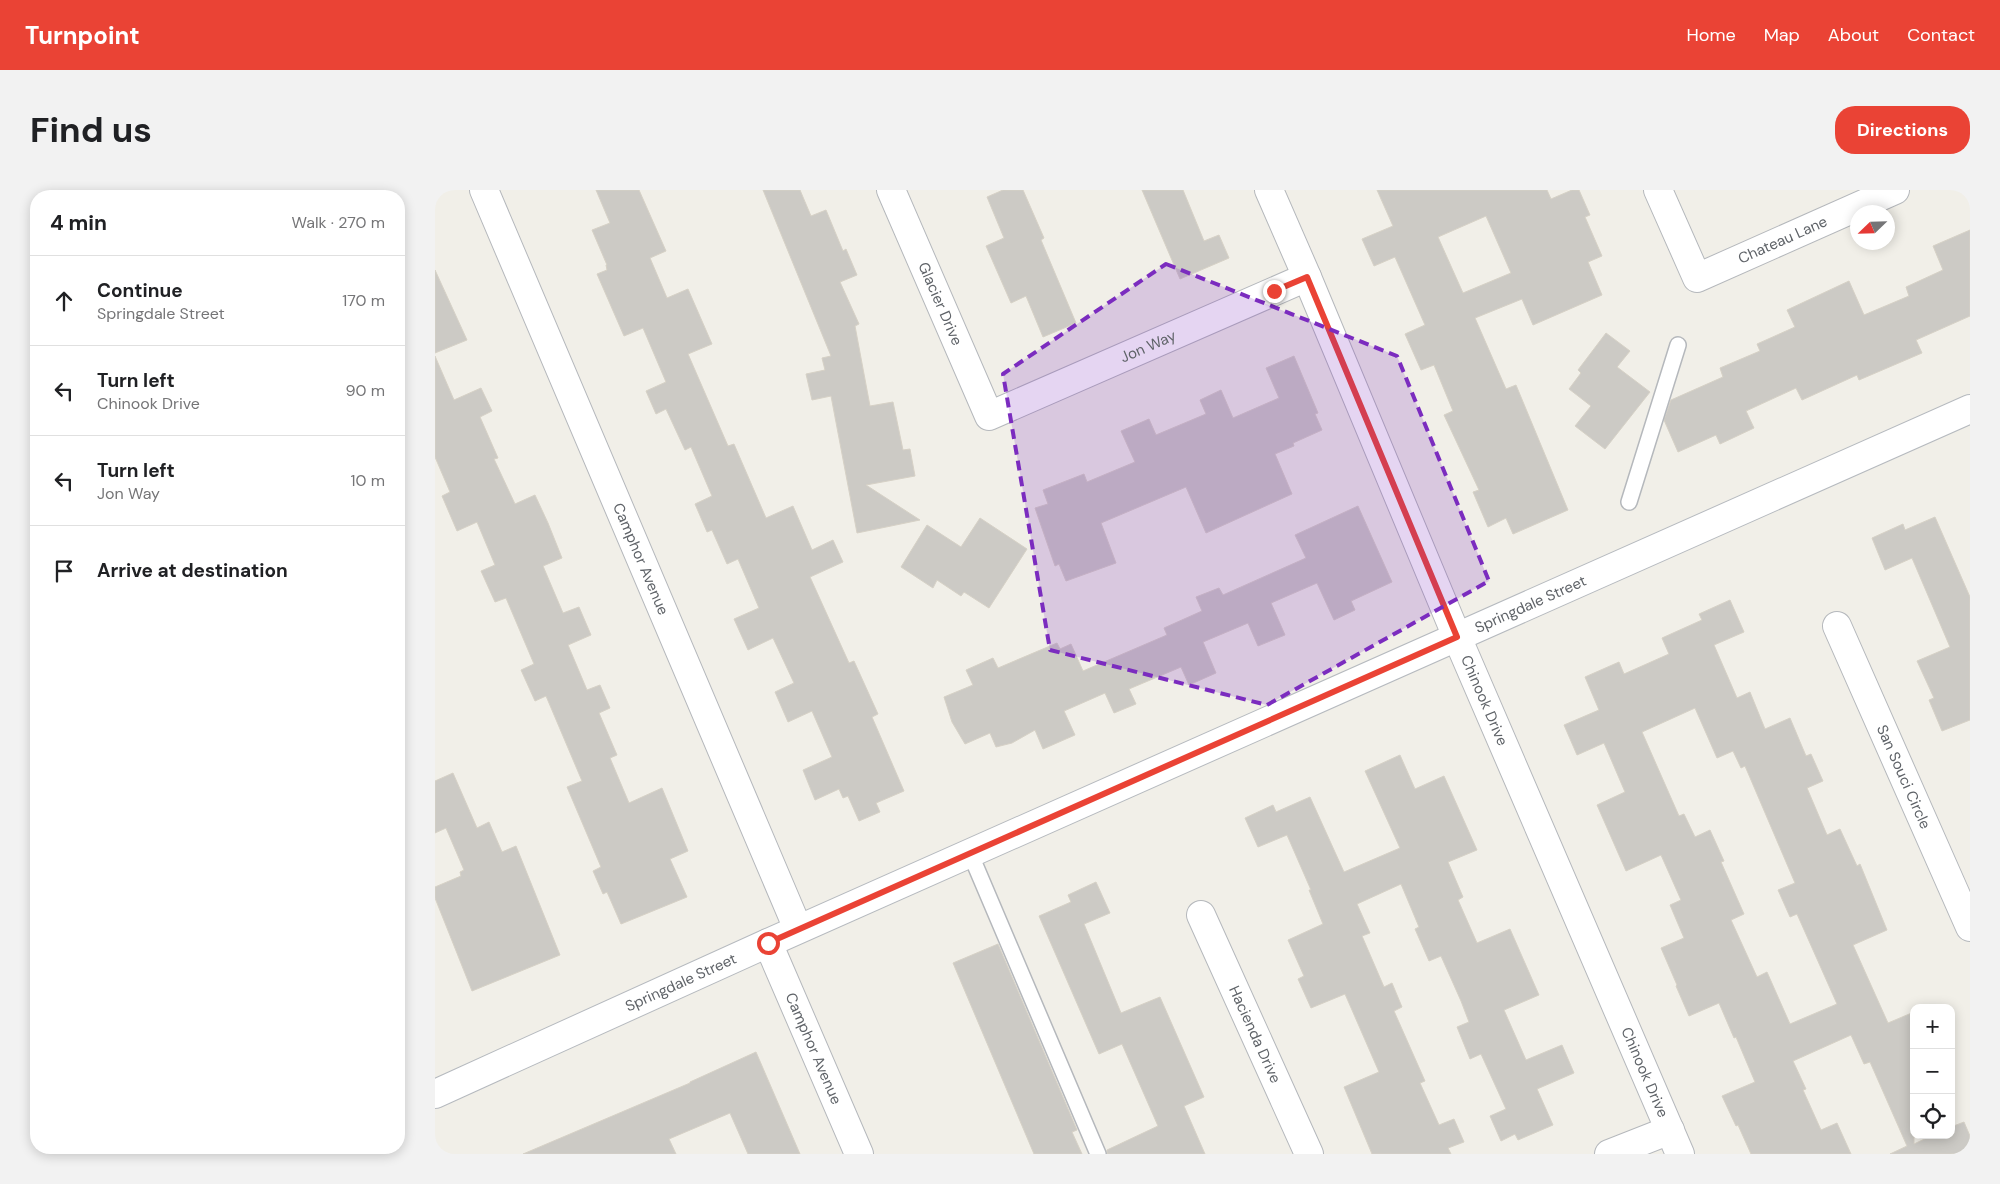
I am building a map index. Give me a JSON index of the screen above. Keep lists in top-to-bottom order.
{
  "streets": {
    "street": [
      "Chateau Lane",
      "Glacier Drive",
      "Jon Way",
      "Camphor Avenue",
      "Springdale Street",
      "Chinook Drive",
      "San Souci Circle",
      "Hacienda Drive"
    ]
  },
  "crossings": [
    ["Glacier Drive", "Jon Way"],
    ["Jon Way", "Chinook Drive"],
    ["Camphor Avenue", "Springdale Street"],
    ["Springdale Street", "Chinook Drive"]
  ],
  "north": "bottom left",
  "page": {
    "header": "Turnpoint",
    "nav": [
      "Home",
      "Map",
      "About",
      "Contact"
    ],
    "buttons": "Directions",
    "title": "Find us",
    "heading": ["4 min", "Walk · 270 m"],
    "list": [
      ["Continue", "Springdale Street", "170 m"],
      ["Turn left", "Chinook Drive", "90 m"],
      ["Turn left", "Jon Way", "10 m"],
      "Arrive at destination"
    ],
    "map_buttons": ["+", "−"]
  }
}
